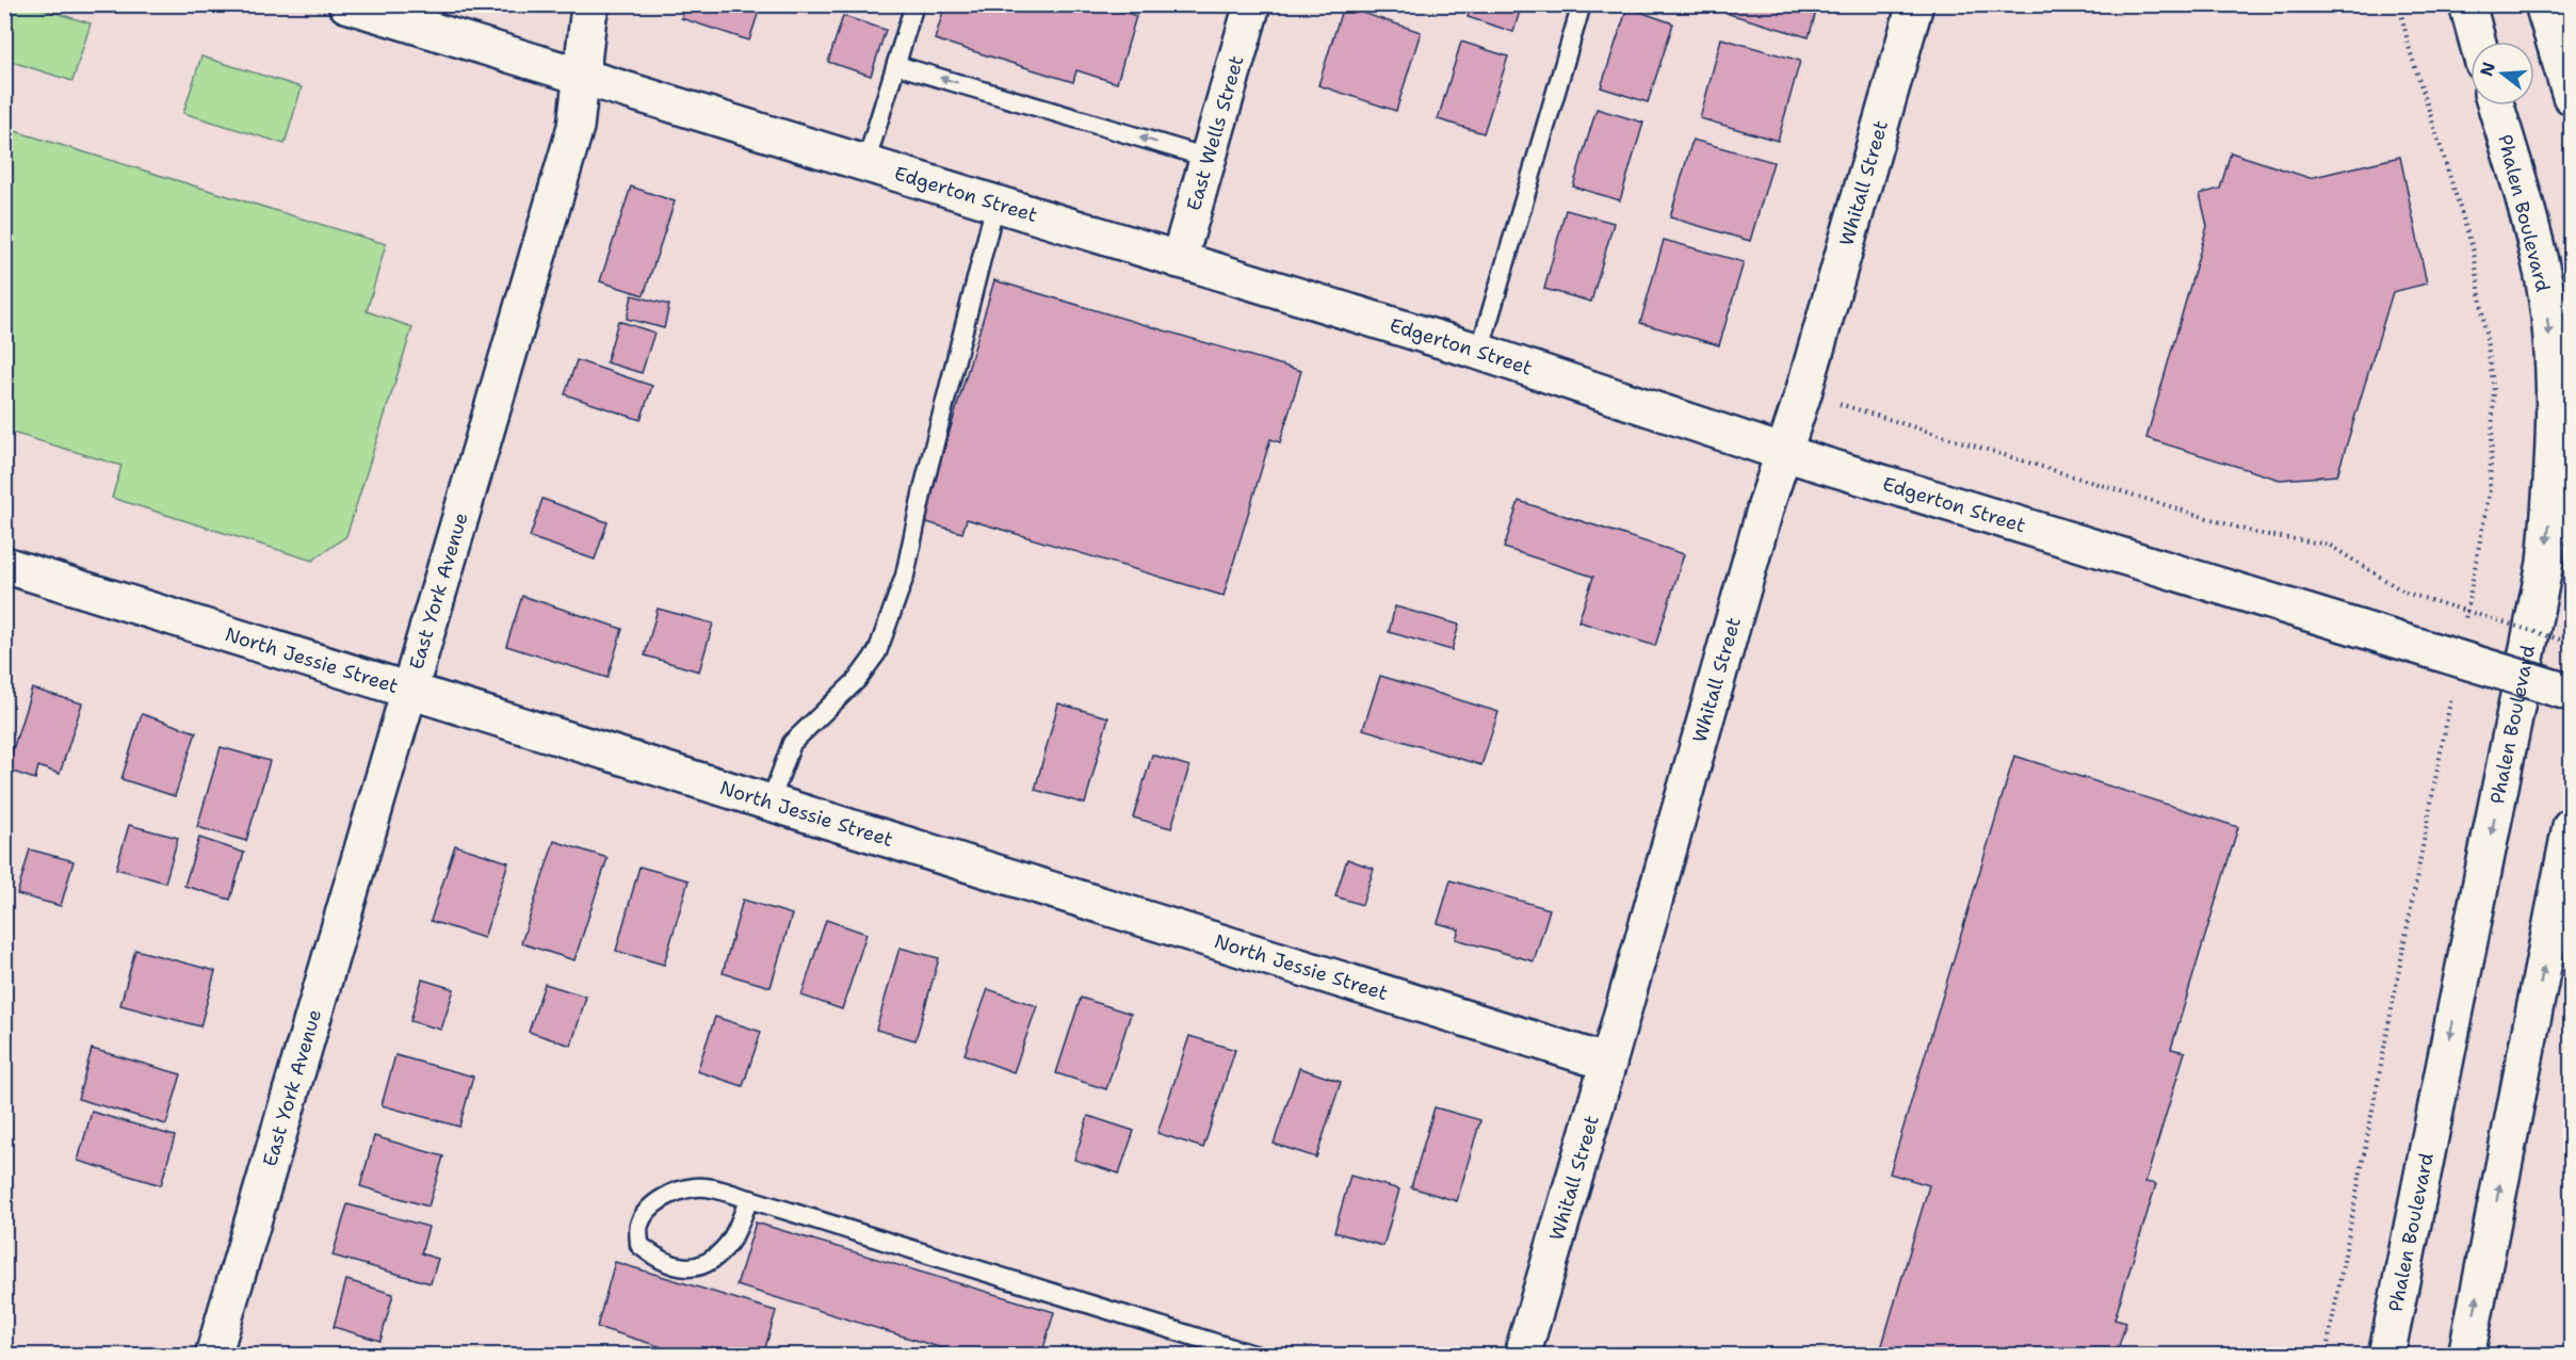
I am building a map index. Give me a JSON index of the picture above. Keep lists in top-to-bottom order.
{
  "streets": {
    "street": [
      "East Wells Street",
      "Whitall Street",
      "Edgerton Street",
      "Phalen Boulevard",
      "East York Avenue",
      "North Jessie Street"
    ]
  },
  "crossings": [
    ["East Wells Street", "Edgerton Street"],
    ["Whitall Street", "Edgerton Street"],
    ["Whitall Street", "North Jessie Street"],
    ["Edgerton Street", "East York Avenue"],
    ["East York Avenue", "North Jessie Street"]
  ],
  "north": "left"
}
